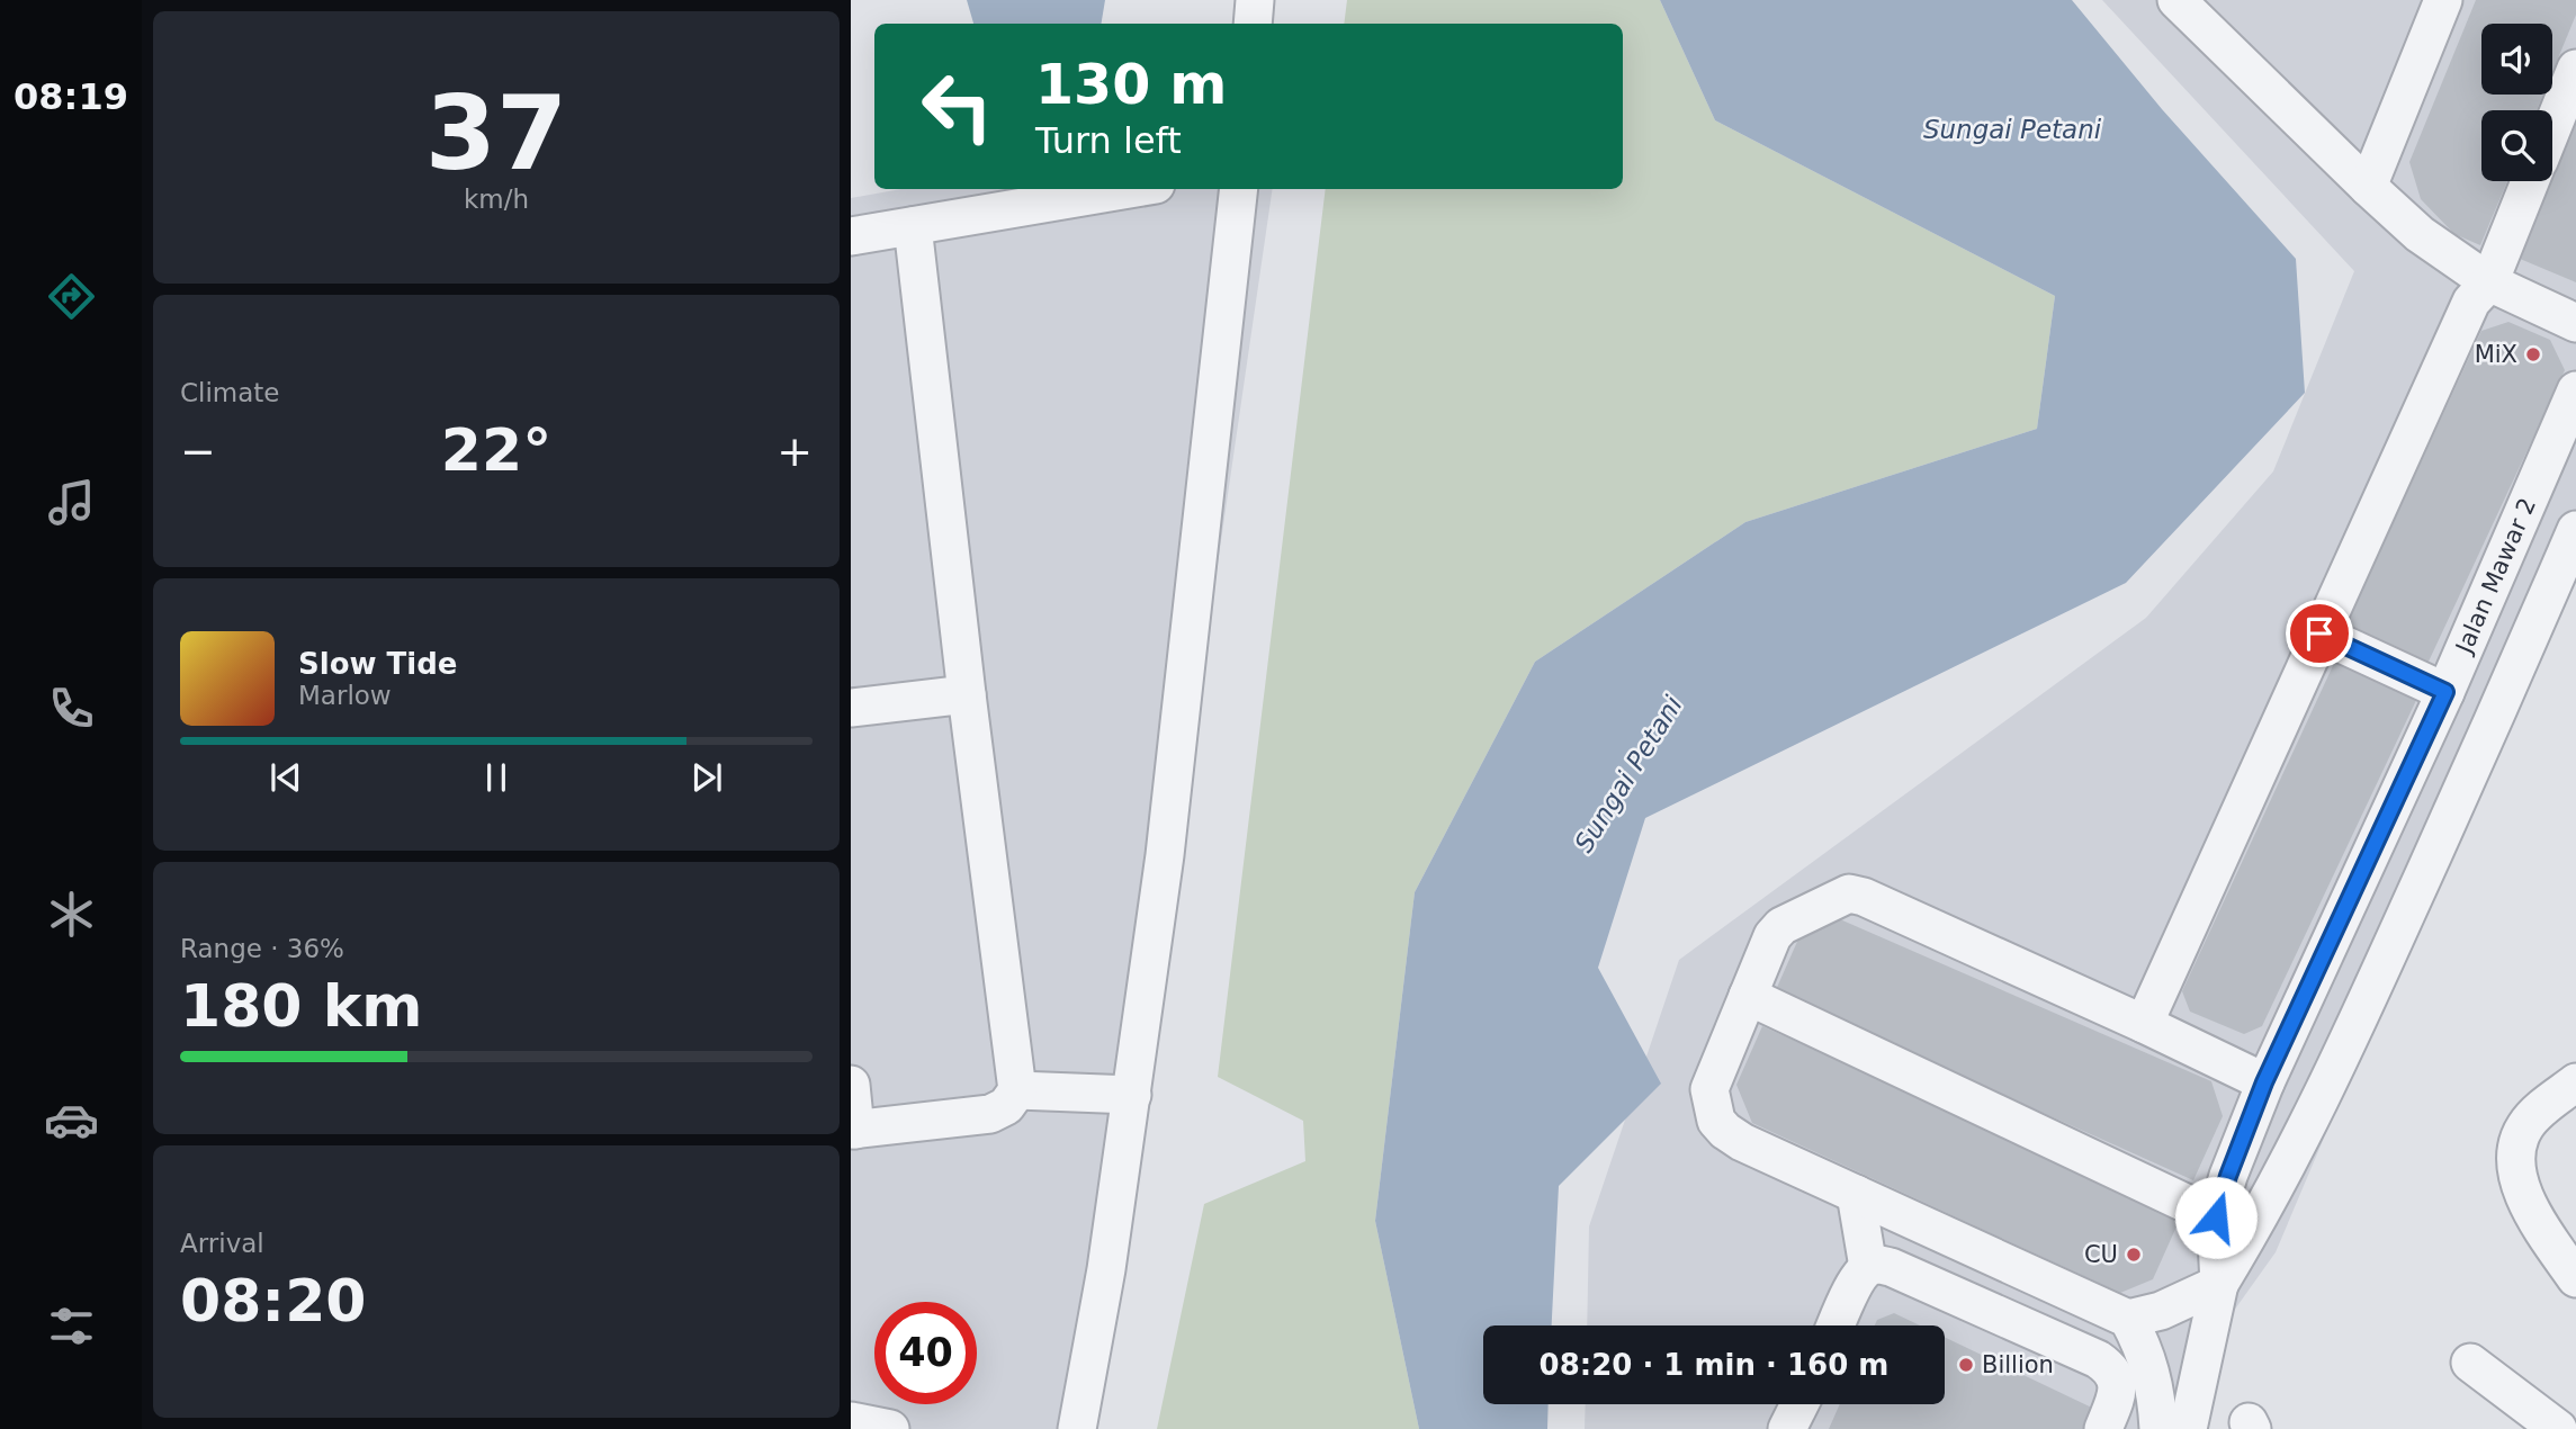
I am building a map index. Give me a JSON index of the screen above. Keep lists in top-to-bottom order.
{
  "streets": {
    "street": ["Jalan Mawar 2"]
  },
  "water": ["Sungai Petani"],
  "places": ["MiX", "CU", "Billion"],
  "page": {
    "tabs": "08:19",
    "tile": [
      ["37", "km/h"],
      "Climate",
      ["Range · 36%", "180 km"],
      ["Arrival", "08:20"]
    ],
    "turn": ["130 m", "Turn left"],
    "heat": ["−", "22°", "+"],
    "song": ["Slow Tide", "Marlow"],
    "limit": "40",
    "trip": "08:20 · 1 min · 160 m"
  }
}
